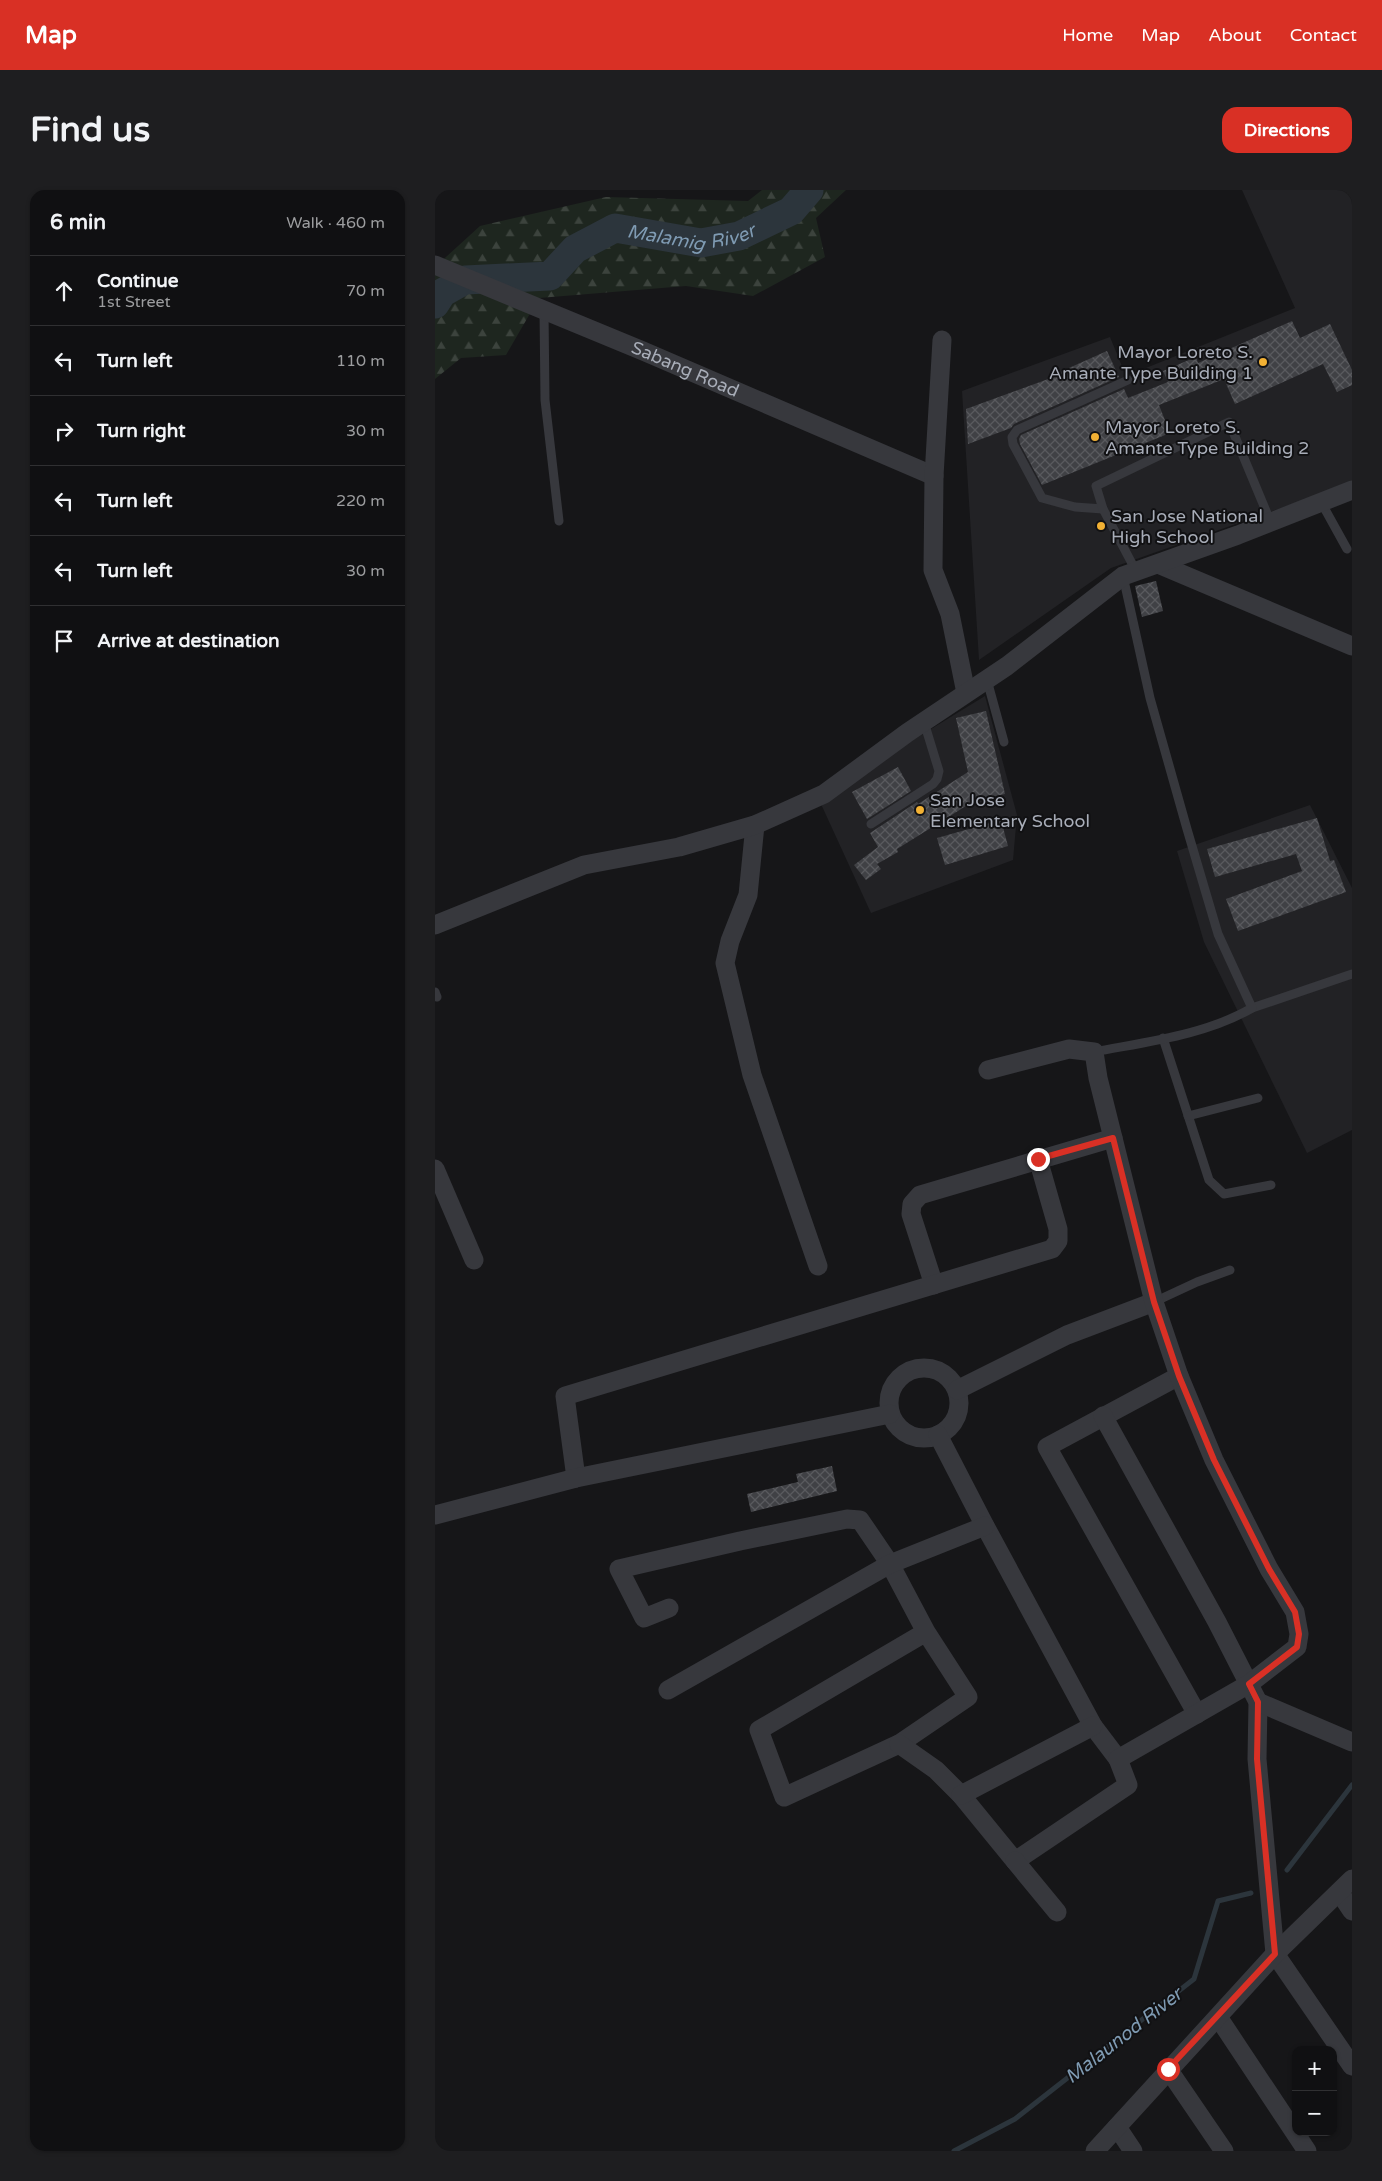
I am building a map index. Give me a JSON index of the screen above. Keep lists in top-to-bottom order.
{
  "streets": {
    "street": ["Sabang Road"]
  },
  "water": ["Malamig River", "Malaunod River"],
  "places": [
    "Mayor Loreto S. Amante Type Building 1",
    "Mayor Loreto S. Amante Type Building 2",
    "San Jose National High School",
    "San Jose Elementary School"
  ],
  "page": {
    "header": "Map",
    "nav": [
      "Home",
      "Map",
      "About",
      "Contact"
    ],
    "buttons": "Directions",
    "title": "Find us",
    "heading": ["6 min", "Walk · 460 m"],
    "list": [
      ["Continue", "1st Street", "70 m"],
      ["Turn left", "110 m"],
      ["Turn right", "30 m"],
      ["Turn left", "220 m"],
      ["Turn left", "30 m"],
      "Arrive at destination"
    ],
    "map_buttons": ["+", "−"]
  }
}
